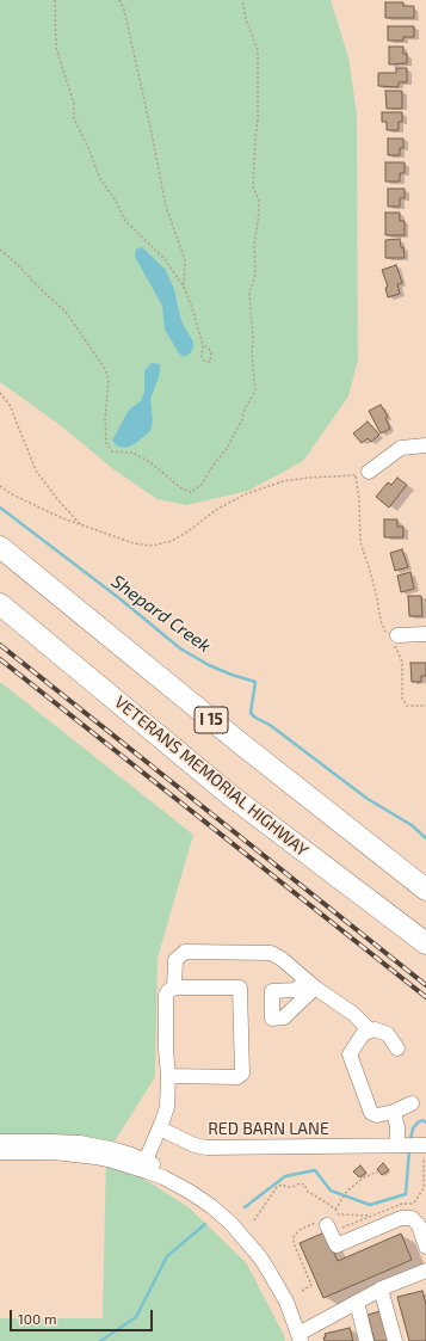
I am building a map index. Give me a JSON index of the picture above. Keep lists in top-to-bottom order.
{
  "streets": {
    "highway": ["I 15", "VETERANS MEMORIAL HIGHWAY"],
    "street": ["RED BARN LANE"]
  },
  "water": ["Shepard Creek"],
  "scale_bar": "100 m"
}
